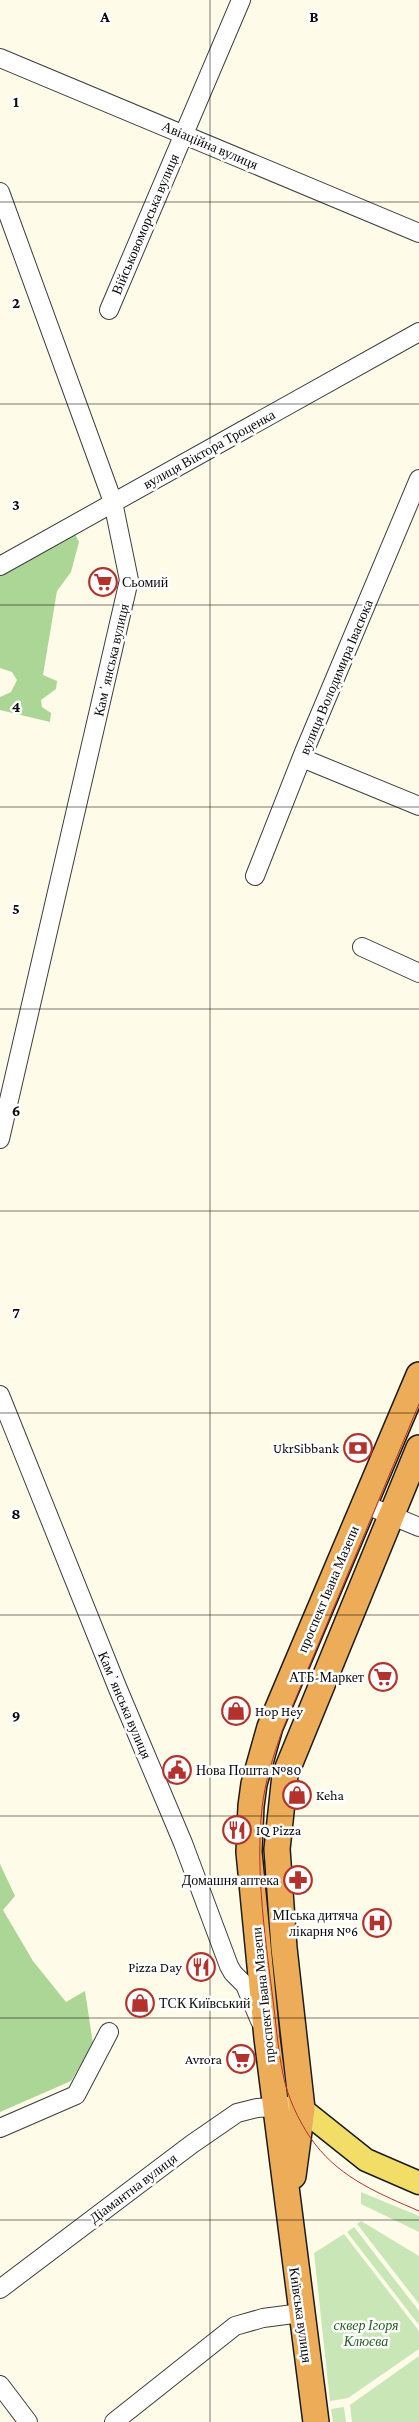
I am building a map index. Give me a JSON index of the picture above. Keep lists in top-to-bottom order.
{
  "streets": {
    "highway": ["проспект Івана Мазепи", "Київська вулиця"],
    "street": [
      "Авіаційна вулиця",
      "Військовоморська вулиця",
      "вулиця Віктора Троценка",
      "Камʼянська вулиця",
      "вулиця Володимира Івасюка",
      "Діамантна вулиця"
    ]
  },
  "crossings": [
    ["Авіаційна вулиця", "Військовоморська вулиця"],
    ["вулиця Віктора Троценка", "Камʼянська вулиця"],
    ["Камʼянська вулиця", "проспект Івана Мазепи"],
    ["проспект Івана Мазепи", "Діамантна вулиця"],
    ["проспект Івана Мазепи", "Київська вулиця"],
    ["Діамантна вулиця", "Київська вулиця"]
  ],
  "parks": ["сквер Ігоря Клюєва"],
  "places": {
    "supermarket": ["Сьомий", "АТБ-Маркет", "Avrora"],
    "bank": ["UkrSibbank"],
    "shop": ["Hop Hey", "Keha", "ТСК Київський"],
    "public building": ["Нова Пошта №80"],
    "restaurant": ["IQ Pizza", "Pizza Day"],
    "pharmacy": ["Домашня аптека"],
    "hospital": ["МІська дитяча лікарня №6"]
  },
  "grid": {
    "columns": ["A", "B"],
    "rows": [
      "1",
      "2",
      "3",
      "4",
      "5",
      "6",
      "7",
      "8",
      "9"
    ]
  }
}
